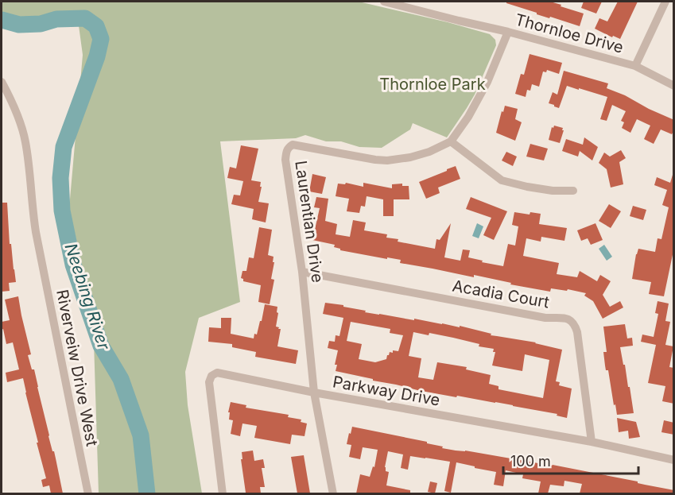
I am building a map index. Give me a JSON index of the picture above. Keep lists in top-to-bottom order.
{
  "streets": {
    "street": [
      "Thornloe Drive",
      "Laurentian Drive",
      "Acadia Court",
      "Riverveiw Drive West",
      "Parkway Drive"
    ]
  },
  "crossings": [
    ["Thornloe Drive", "Laurentian Drive"],
    ["Laurentian Drive", "Acadia Court"],
    ["Laurentian Drive", "Parkway Drive"],
    ["Acadia Court", "Parkway Drive"]
  ],
  "water": ["Neebing River"],
  "parks": ["Thornloe Park"],
  "scale_bar": "100 m"
}
